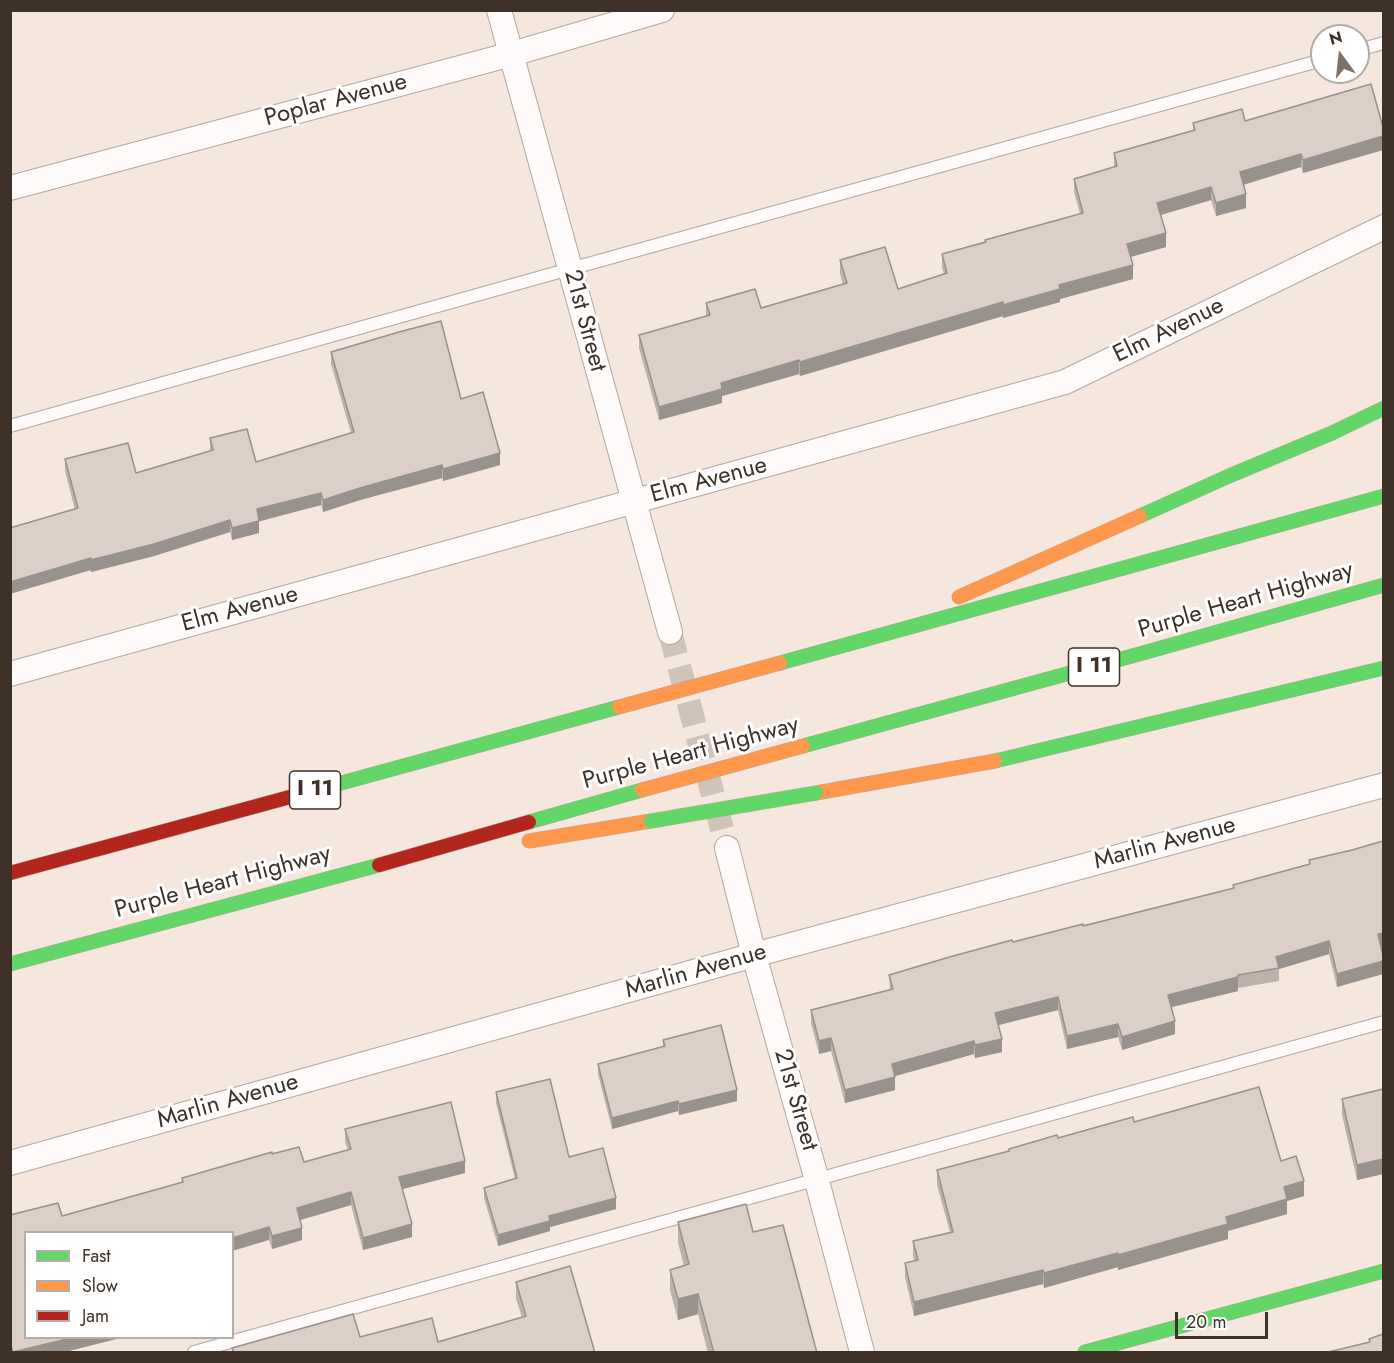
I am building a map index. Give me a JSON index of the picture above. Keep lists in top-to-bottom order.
{
  "streets": {
    "main road": ["Purple Heart Highway", "I 11"],
    "street": [
      "Poplar Avenue",
      "21st Street",
      "Elm Avenue",
      "Marlin Avenue"
    ]
  },
  "crossings": [
    ["Poplar Avenue", "21st Street"],
    ["21st Street", "Elm Avenue"],
    ["21st Street", "Marlin Avenue"]
  ],
  "legend": ["Fast", "Slow", "Jam"],
  "scale_bar": "20 m",
  "north": "top"
}
